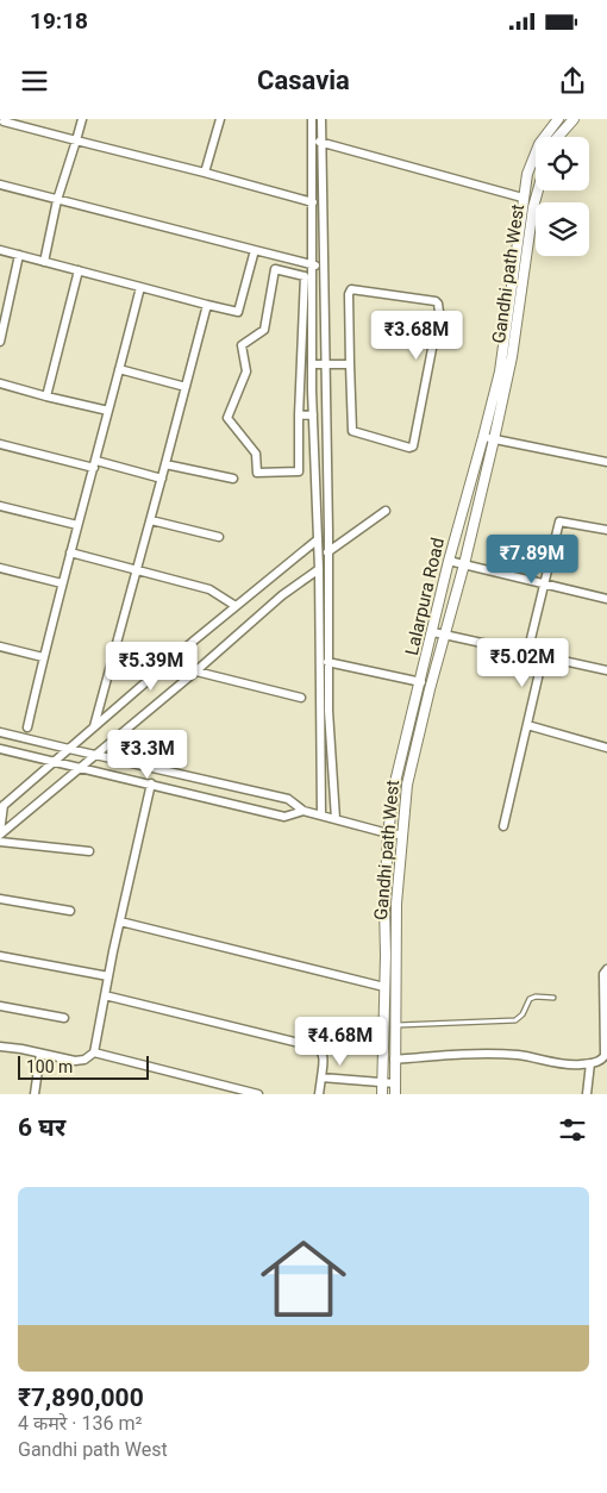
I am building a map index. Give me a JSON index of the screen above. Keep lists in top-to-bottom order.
{
  "streets": {
    "street": ["Gandhi path West", "Lalarpura Road"]
  },
  "scale_bar": "100 m",
  "page": {
    "status": "19:18",
    "header": "Casavia",
    "price": [
      "₹3.68M",
      "₹7.89M",
      "₹5.02M",
      "₹5.39M",
      "₹3.3M",
      "₹4.68M"
    ],
    "scale": "100 m",
    "heading": "6 घर",
    "list": [
      {
        "name": "₹7,890,000",
        "note": "4 कमरे · 136 m² · Gandhi path West"
      }
    ]
  }
}
